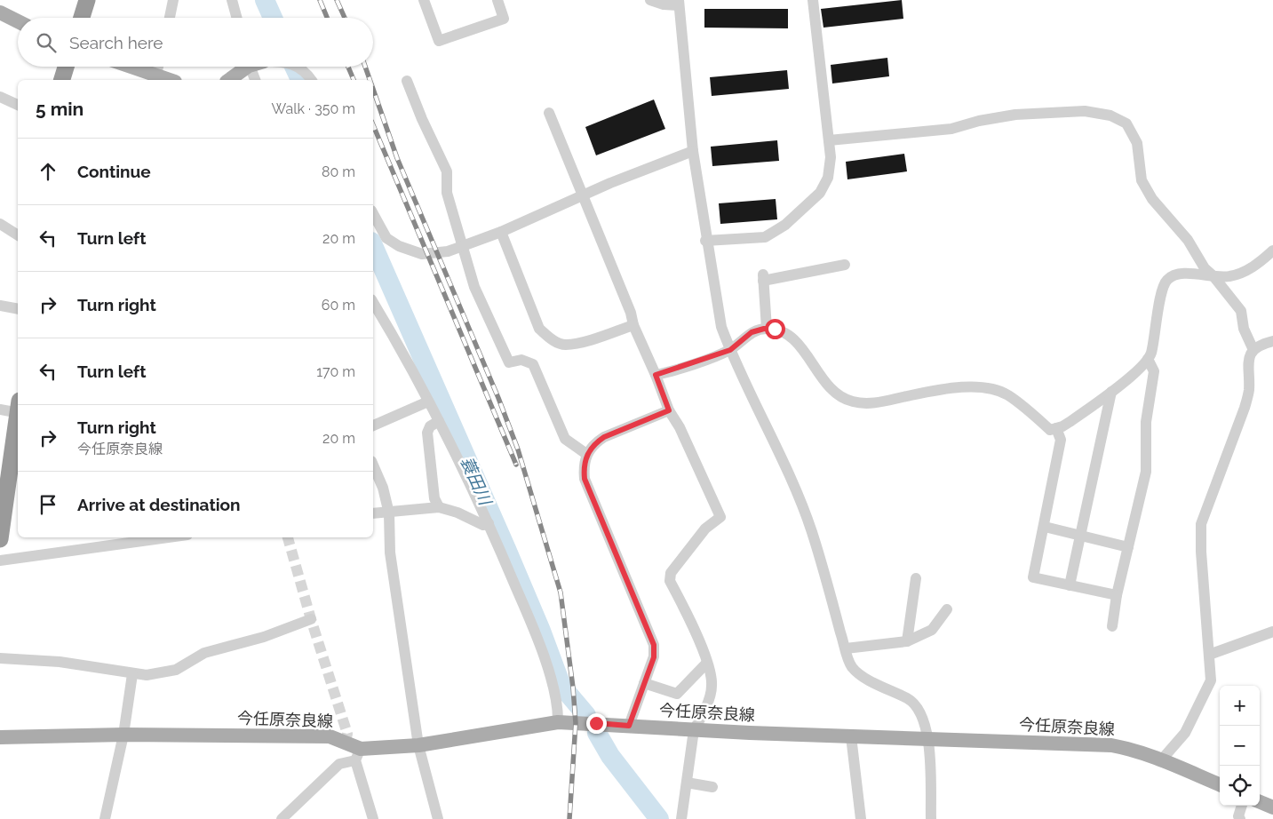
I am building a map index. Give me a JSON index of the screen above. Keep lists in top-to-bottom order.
{
  "streets": {
    "main road": ["今任原奈良線"]
  },
  "water": ["蓑田川"],
  "page": {
    "search": "Search here",
    "heading": ["5 min", "Walk · 350 m"],
    "list": [
      ["Continue", "80 m"],
      ["Turn left", "20 m"],
      ["Turn right", "60 m"],
      ["Turn left", "170 m"],
      ["Turn right", "今任原奈良線", "20 m"],
      "Arrive at destination"
    ],
    "map_buttons": ["+", "−"]
  }
}
